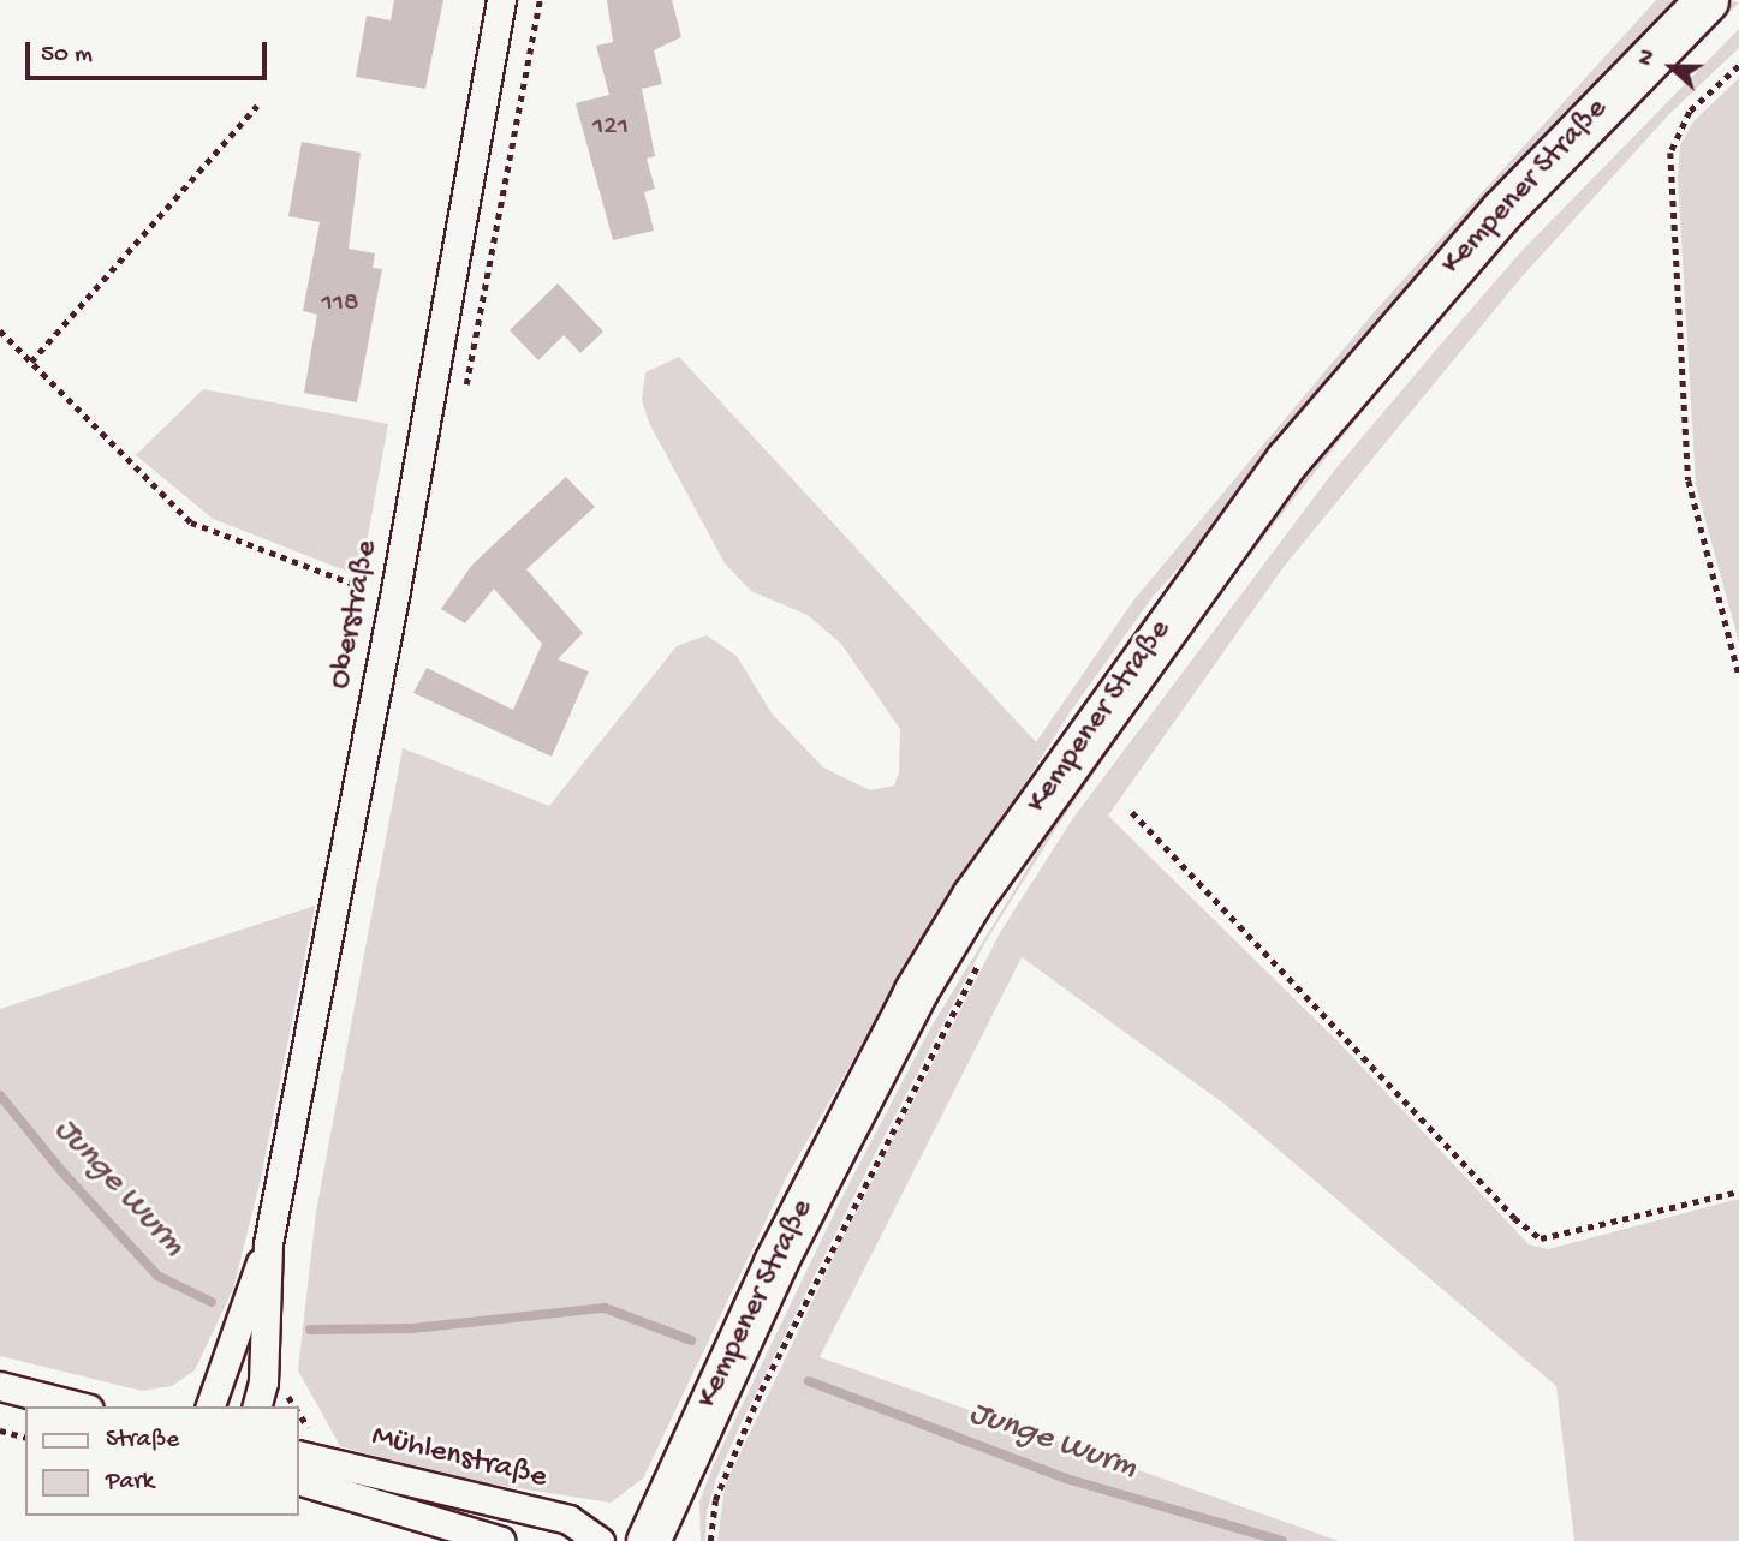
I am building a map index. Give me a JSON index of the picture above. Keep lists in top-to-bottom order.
{
  "streets": {
    "main road": ["Kempener Straße"],
    "street": ["Oberstraße", "Mühlenstraße"]
  },
  "water": ["Junge Wurm"],
  "house_numbers": ["121", "118"],
  "legend": ["Straße", "Park"],
  "scale_bar": "50 m",
  "north": "left"
}
